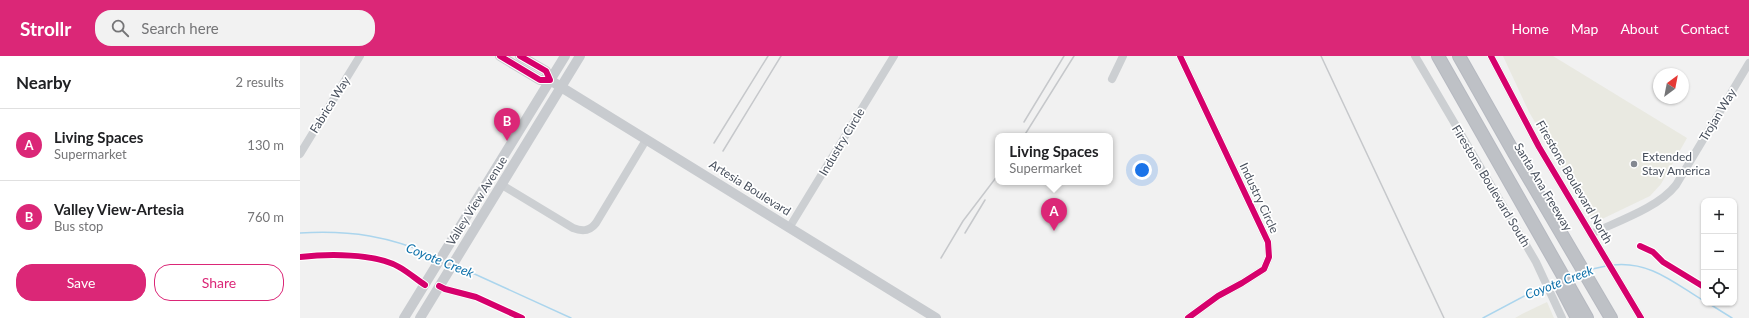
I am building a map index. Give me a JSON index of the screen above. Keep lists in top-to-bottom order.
{
  "streets": {
    "highway": ["Santa Ana Freeway"],
    "main road": ["Artesia Boulevard", "Valley View Avenue"],
    "street": [
      "Fabrica Way",
      "Trojan Way",
      "Industry Circle",
      "Firestone Boulevard North",
      "Firestone Boulevard South"
    ]
  },
  "crossings": [
    ["Trojan Way", "Firestone Boulevard North"],
    ["Industry Circle", "Artesia Boulevard"],
    ["Artesia Boulevard", "Valley View Avenue"]
  ],
  "water": ["Coyote Creek"],
  "places": ["Extended Stay America"],
  "north": "top right",
  "page": {
    "header": "Strollr",
    "search": "Search here",
    "nav": [
      "Home",
      "Map",
      "About",
      "Contact"
    ],
    "heading": ["Nearby", "2 results"],
    "list": [
      {
        "mark": "A",
        "name": "Living Spaces",
        "note": "Supermarket",
        "value": "130 m"
      },
      {
        "mark": "B",
        "name": "Valley View-Artesia",
        "note": "Bus stop",
        "value": "760 m"
      }
    ],
    "pins": ["B", "A"],
    "popup": ["Living Spaces", "Supermarket"],
    "map_buttons": ["+", "−"],
    "buttons": ["Save", "Share"]
  }
}
